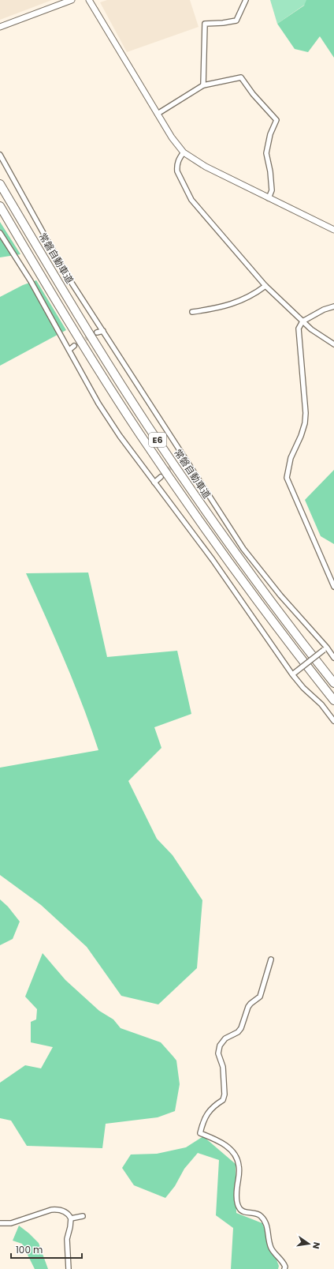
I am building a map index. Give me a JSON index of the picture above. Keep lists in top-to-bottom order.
{
  "streets": {
    "highway": ["常磐自動車道", "E6"]
  },
  "scale_bar": "100 m",
  "north": "right"
}
